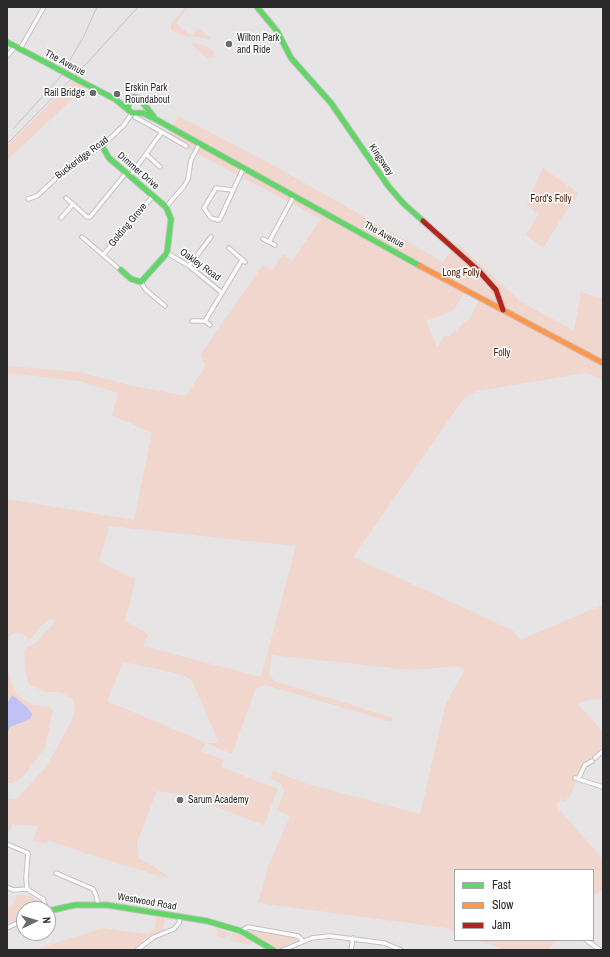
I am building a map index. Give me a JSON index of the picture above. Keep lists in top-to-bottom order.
{
  "streets": {
    "street": [
      "The Avenue",
      "Buckeridge Road",
      "Kingsway",
      "Dimmer Drive",
      "Golding Grove",
      "Oakley Road",
      "Westwood Road"
    ]
  },
  "crossings": [
    ["The Avenue", "Buckeridge Road"],
    ["The Avenue", "Kingsway"],
    ["Buckeridge Road", "Dimmer Drive"],
    ["Dimmer Drive", "Golding Grove"],
    ["Dimmer Drive", "Oakley Road"]
  ],
  "parks": ["Ford's Folly", "Long Folly", "Folly"],
  "places": [
    "Wilton Park and Ride",
    "Rail Bridge",
    "Erskin Park Roundabout",
    "Sarum Academy"
  ],
  "legend": ["Fast", "Slow", "Jam"],
  "north": "right"
}
